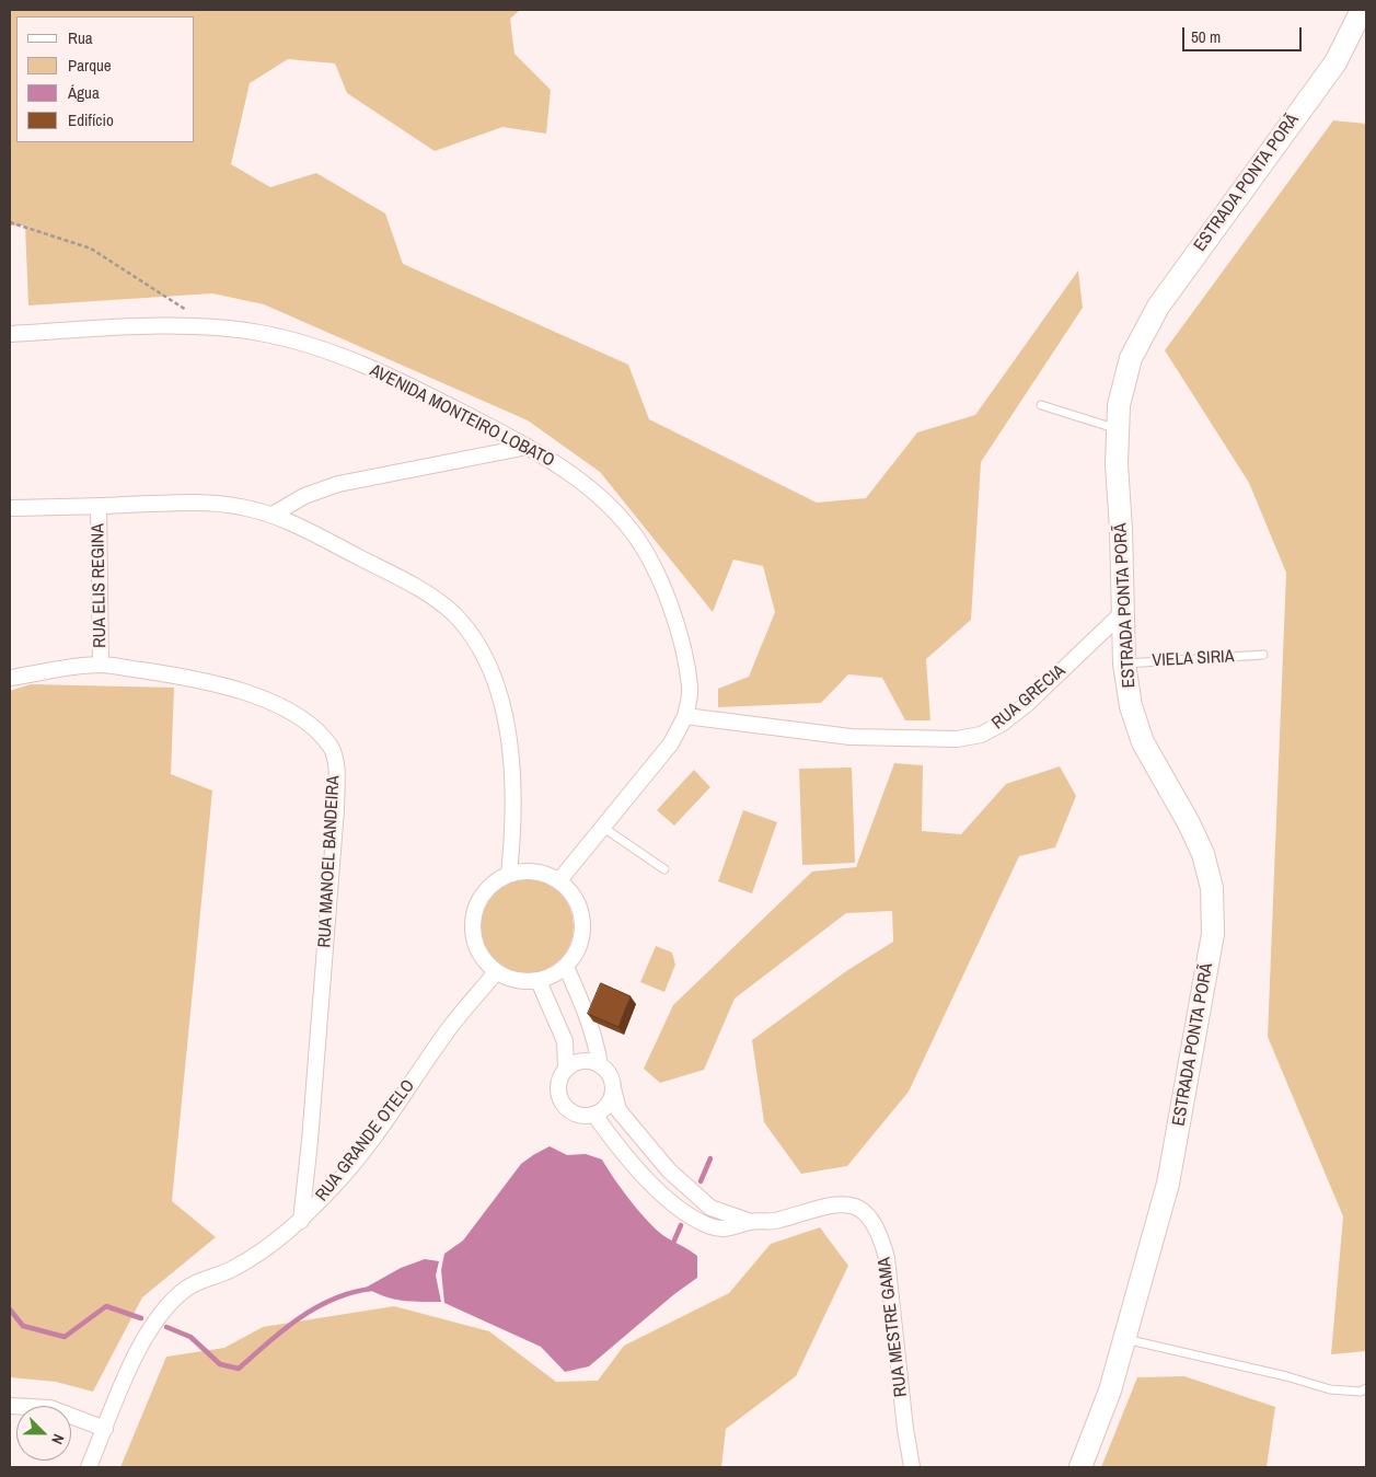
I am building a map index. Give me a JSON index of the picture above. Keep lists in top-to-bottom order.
{
  "streets": {
    "main road": ["ESTRADA PONTA PORÃ"],
    "street": [
      "AVENIDA MONTEIRO LOBATO",
      "RUA ELIS REGINA",
      "RUA GRECIA",
      "RUA MANOEL BANDEIRA",
      "RUA GRANDE OTELO",
      "RUA MESTRE GAMA"
    ],
    "lane": ["VIELA SIRIA"]
  },
  "crossings": [
    ["ESTRADA PONTA PORÃ", "VIELA SIRIA"],
    ["ESTRADA PONTA PORÃ", "RUA GRECIA"],
    ["AVENIDA MONTEIRO LOBATO", "RUA GRECIA"],
    ["RUA ELIS REGINA", "RUA MANOEL BANDEIRA"],
    ["RUA MANOEL BANDEIRA", "RUA GRANDE OTELO"]
  ],
  "legend": [
    "Rua",
    "Parque",
    "Água",
    "Edifício"
  ],
  "scale_bar": "50 m",
  "north": "bottom right"
}
